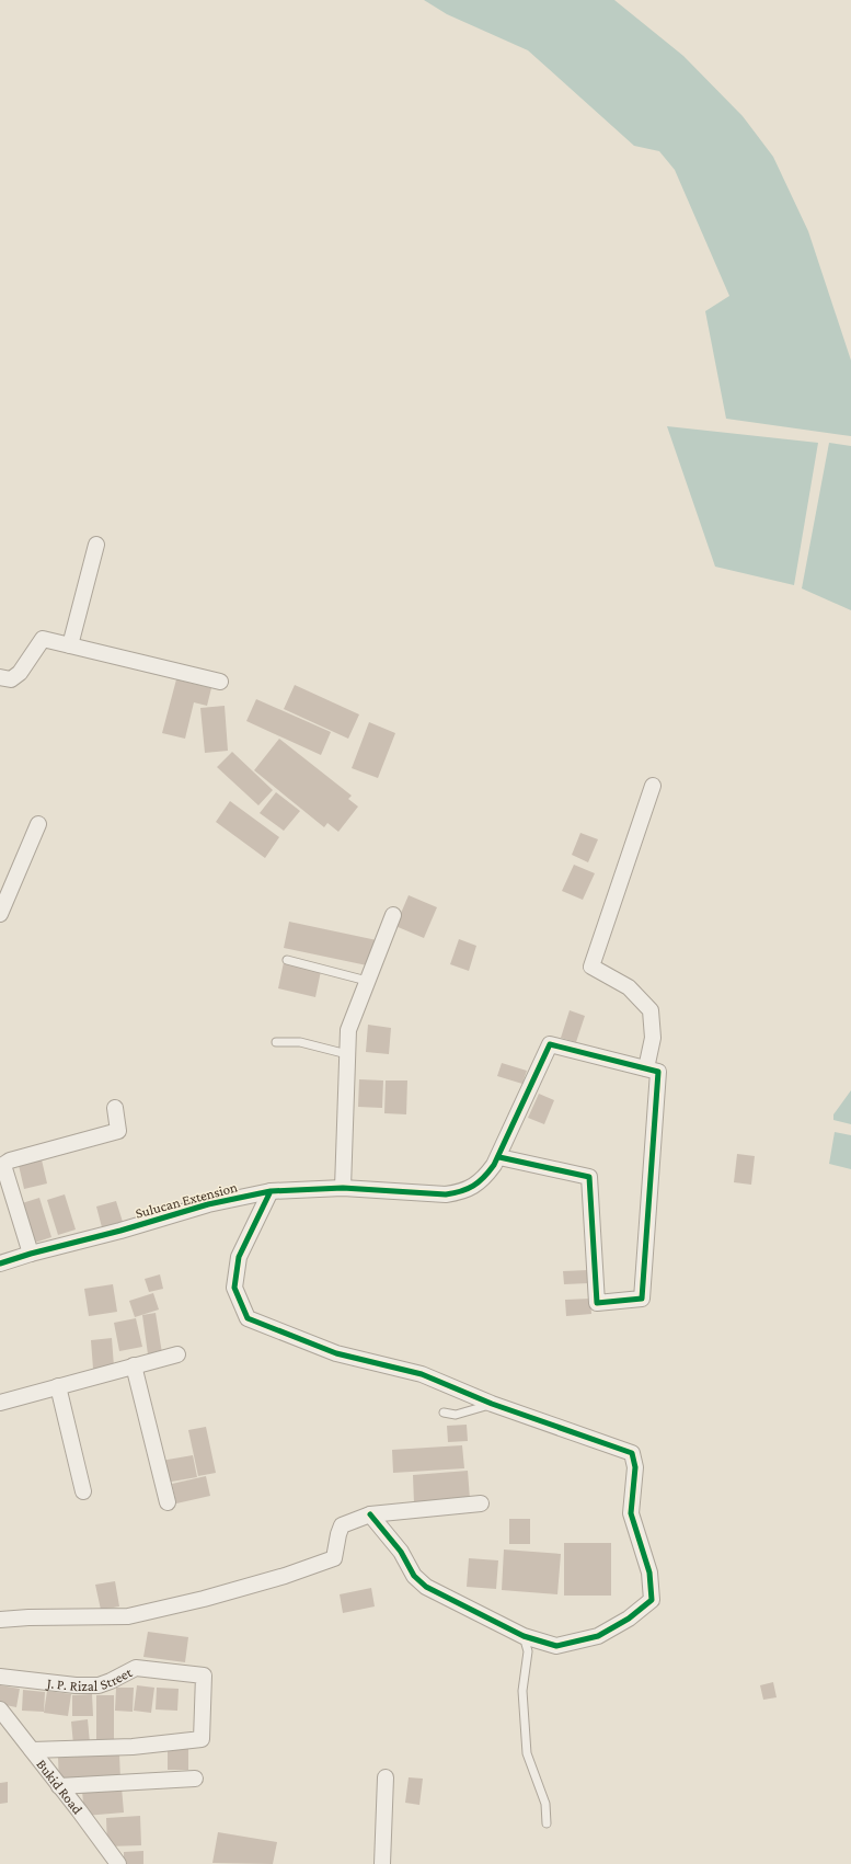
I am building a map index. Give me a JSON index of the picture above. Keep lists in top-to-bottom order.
{
  "streets": {
    "street": ["Sulucan Extension", "J. P. Rizal Street", "Bukid Road"]
  },
  "crossings": [
    ["J. P. Rizal Street", "Bukid Road"]
  ]
}
